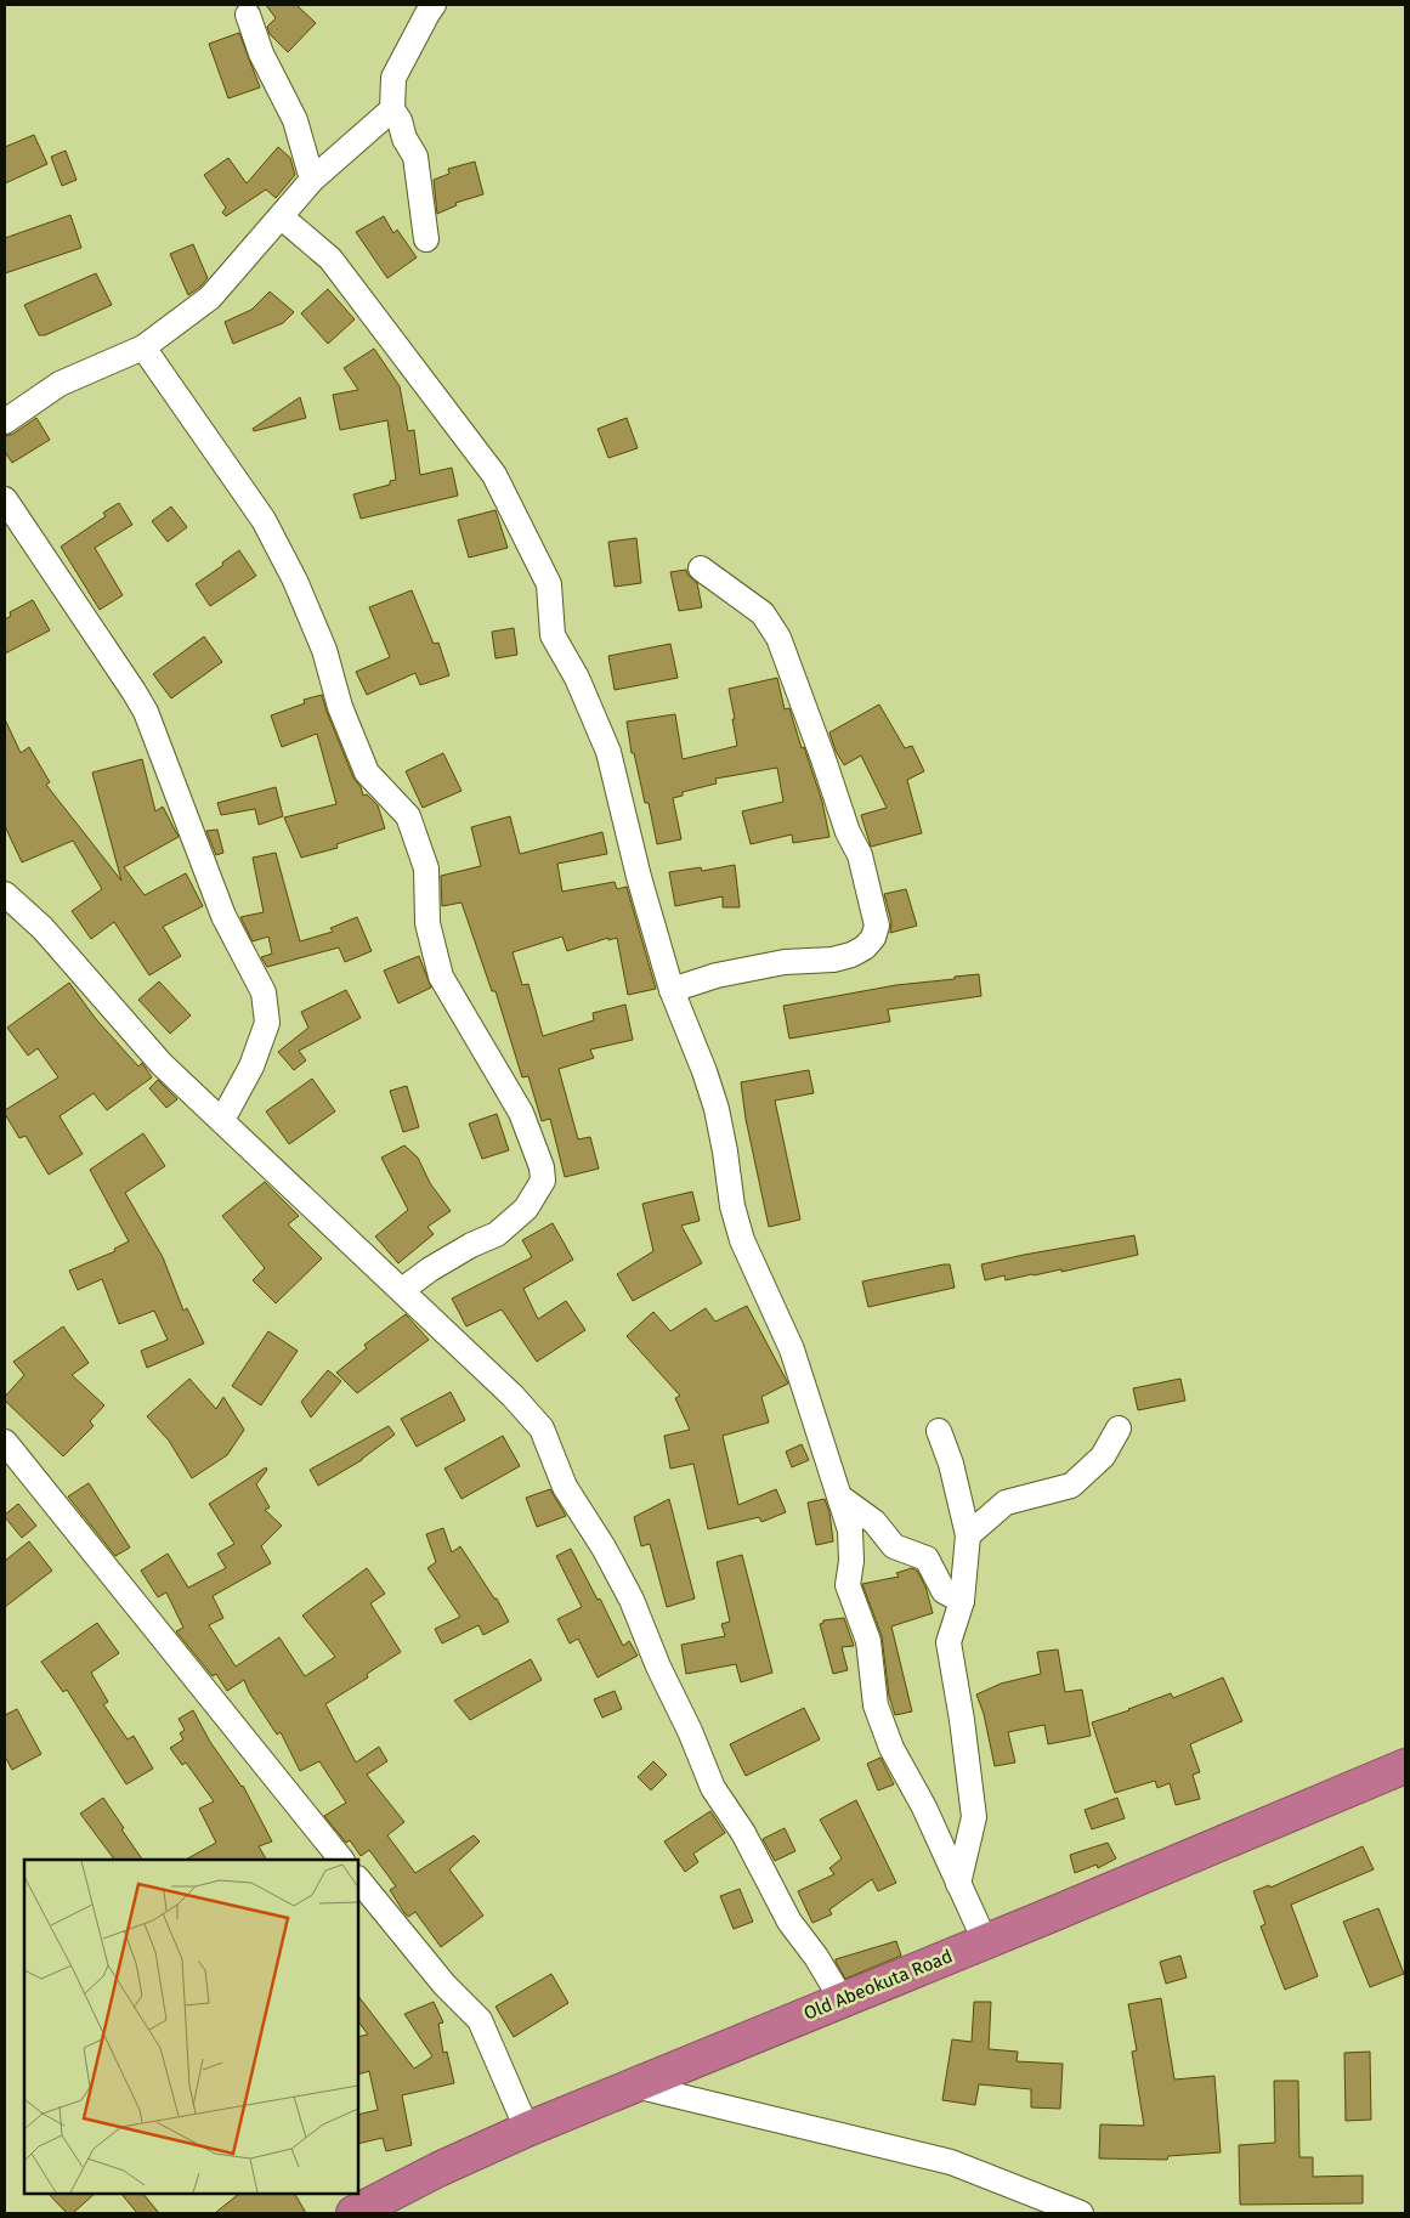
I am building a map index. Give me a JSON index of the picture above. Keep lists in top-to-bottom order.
{
  "streets": {
    "highway": ["Old Abeokuta Road"]
  }
}
